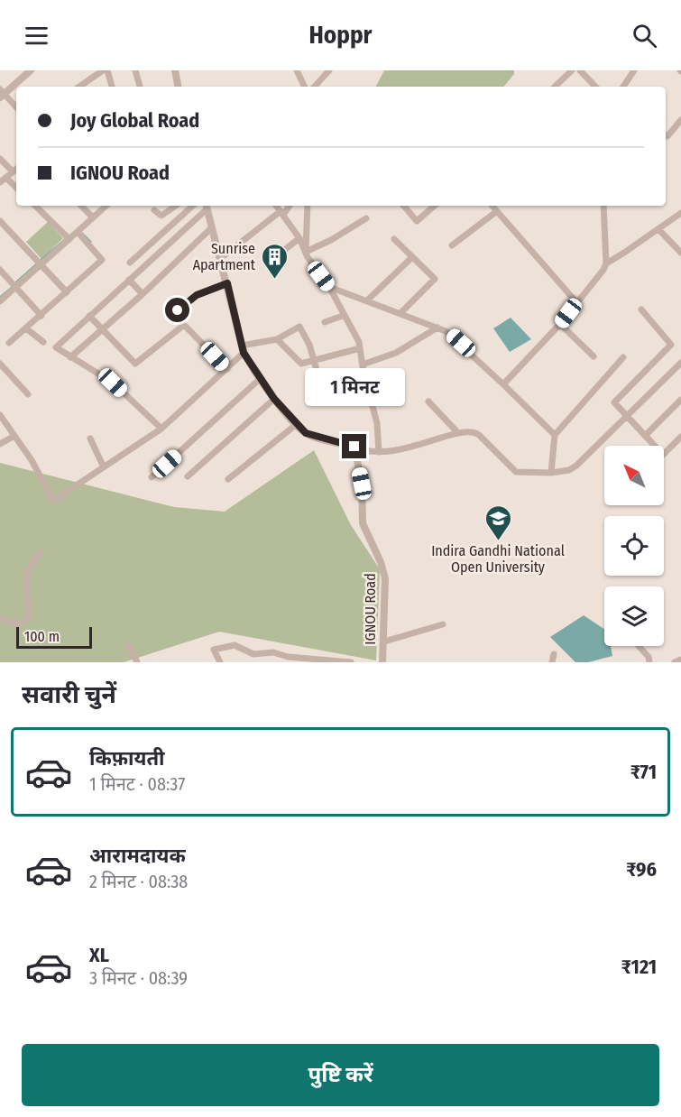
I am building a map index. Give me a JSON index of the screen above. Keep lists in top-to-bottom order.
{
  "streets": {
    "street": ["IGNOU Road"]
  },
  "places": {
    "building": ["Sunrise Apartment"],
    "school or university": ["Indira Gandhi National Open University"]
  },
  "scale_bar": "100 m",
  "north": "top left",
  "page": {
    "header": "Hoppr",
    "banner": ["Joy Global Road", "IGNOU Road"],
    "bubble": "1 मिनट",
    "scale": "100 m",
    "heading": "सवारी चुनें",
    "list": [
      {
        "name": "किफ़ायती",
        "note": "1 मिनट · 08:37",
        "value": "₹71"
      },
      {
        "name": "आरामदायक",
        "note": "2 मिनट · 08:38",
        "value": "₹96"
      },
      {
        "name": "XL",
        "note": "3 मिनट · 08:39",
        "value": "₹121"
      }
    ],
    "buttons": "पुष्टि करें"
  }
}
